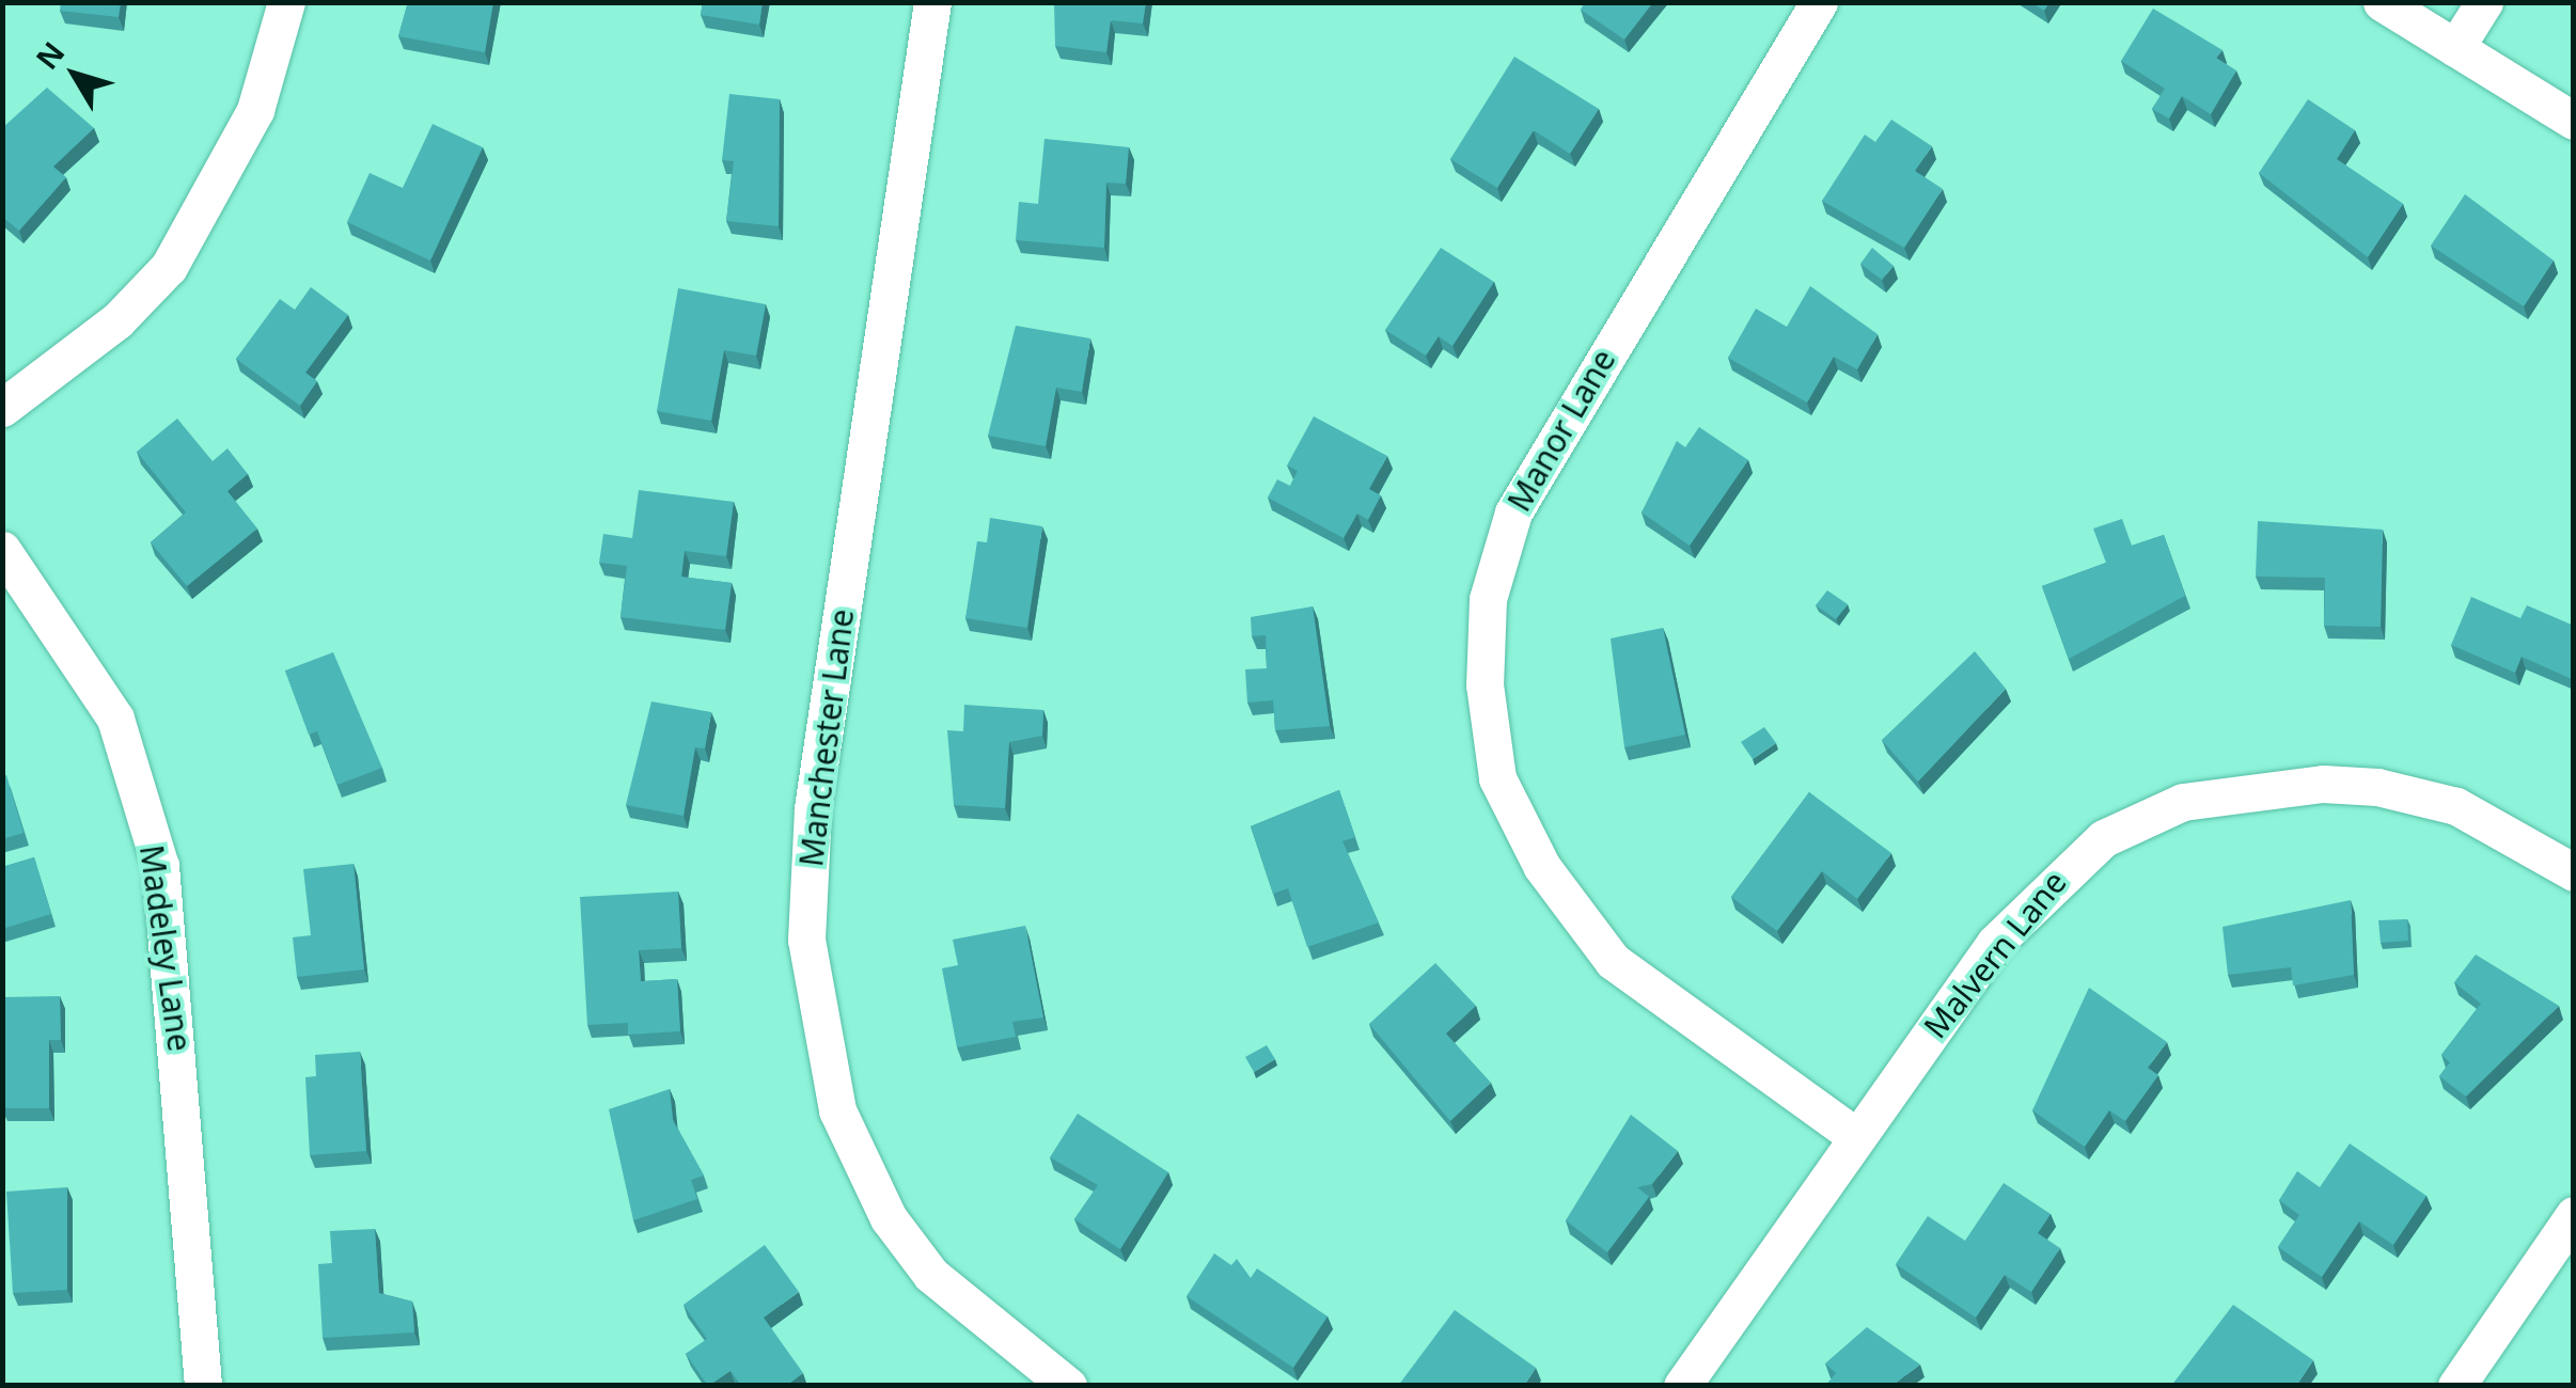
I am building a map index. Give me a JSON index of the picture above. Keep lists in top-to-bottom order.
{
  "streets": {
    "street": [
      "Manor Lane",
      "Manchester Lane",
      "Madeley Lane",
      "Malvern Lane"
    ]
  },
  "crossings": [
    ["Manor Lane", "Malvern Lane"]
  ],
  "north": "top left"
}
